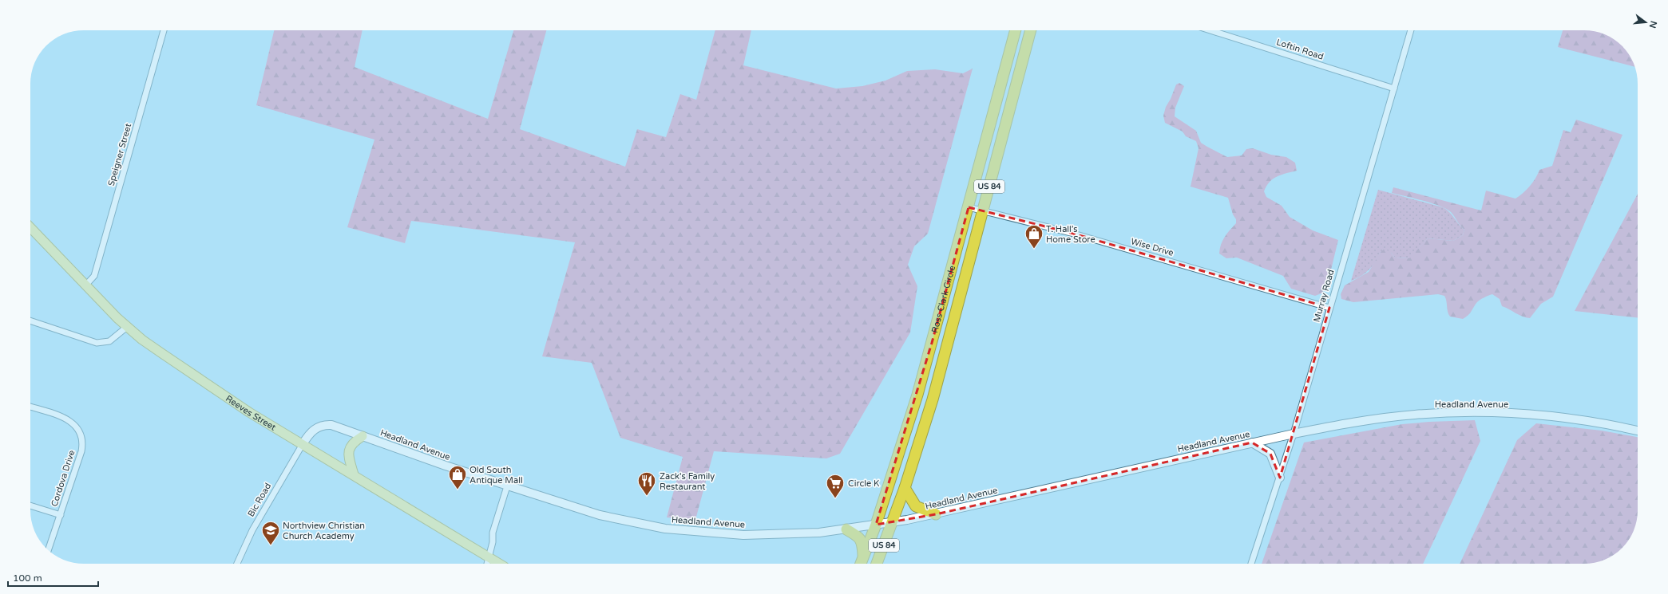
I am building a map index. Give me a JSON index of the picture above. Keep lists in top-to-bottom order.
{
  "streets": {
    "highway": ["US 84", "Ross Clark Circle"],
    "main road": ["Headland Avenue", "Reeves Street"],
    "street": [
      "Loftin Road",
      "Speigner Street",
      "Wise Drive",
      "Murray Road",
      "Cordova Drive",
      "Bic Road"
    ]
  },
  "crossings": [
    ["Loftin Road", "Murray Road"],
    ["Speigner Street", "Reeves Street"],
    ["Wise Drive", "Murray Road"],
    ["Wise Drive", "Ross Clark Circle"],
    ["Murray Road", "Headland Avenue"],
    ["Ross Clark Circle", "Headland Avenue"],
    ["Headland Avenue", "Reeves Street"],
    ["Headland Avenue", "Bic Road"],
    ["Reeves Street", "Bic Road"]
  ],
  "places": {
    "shop": ["T. Hall’s Home Store", "Old South Antique Mall"],
    "restaurant": ["Zack's Family Restaurant"],
    "supermarket": ["Circle K"],
    "school or university": ["Northview Christian Church Academy"]
  },
  "scale_bar": "100 m",
  "north": "right"
}
